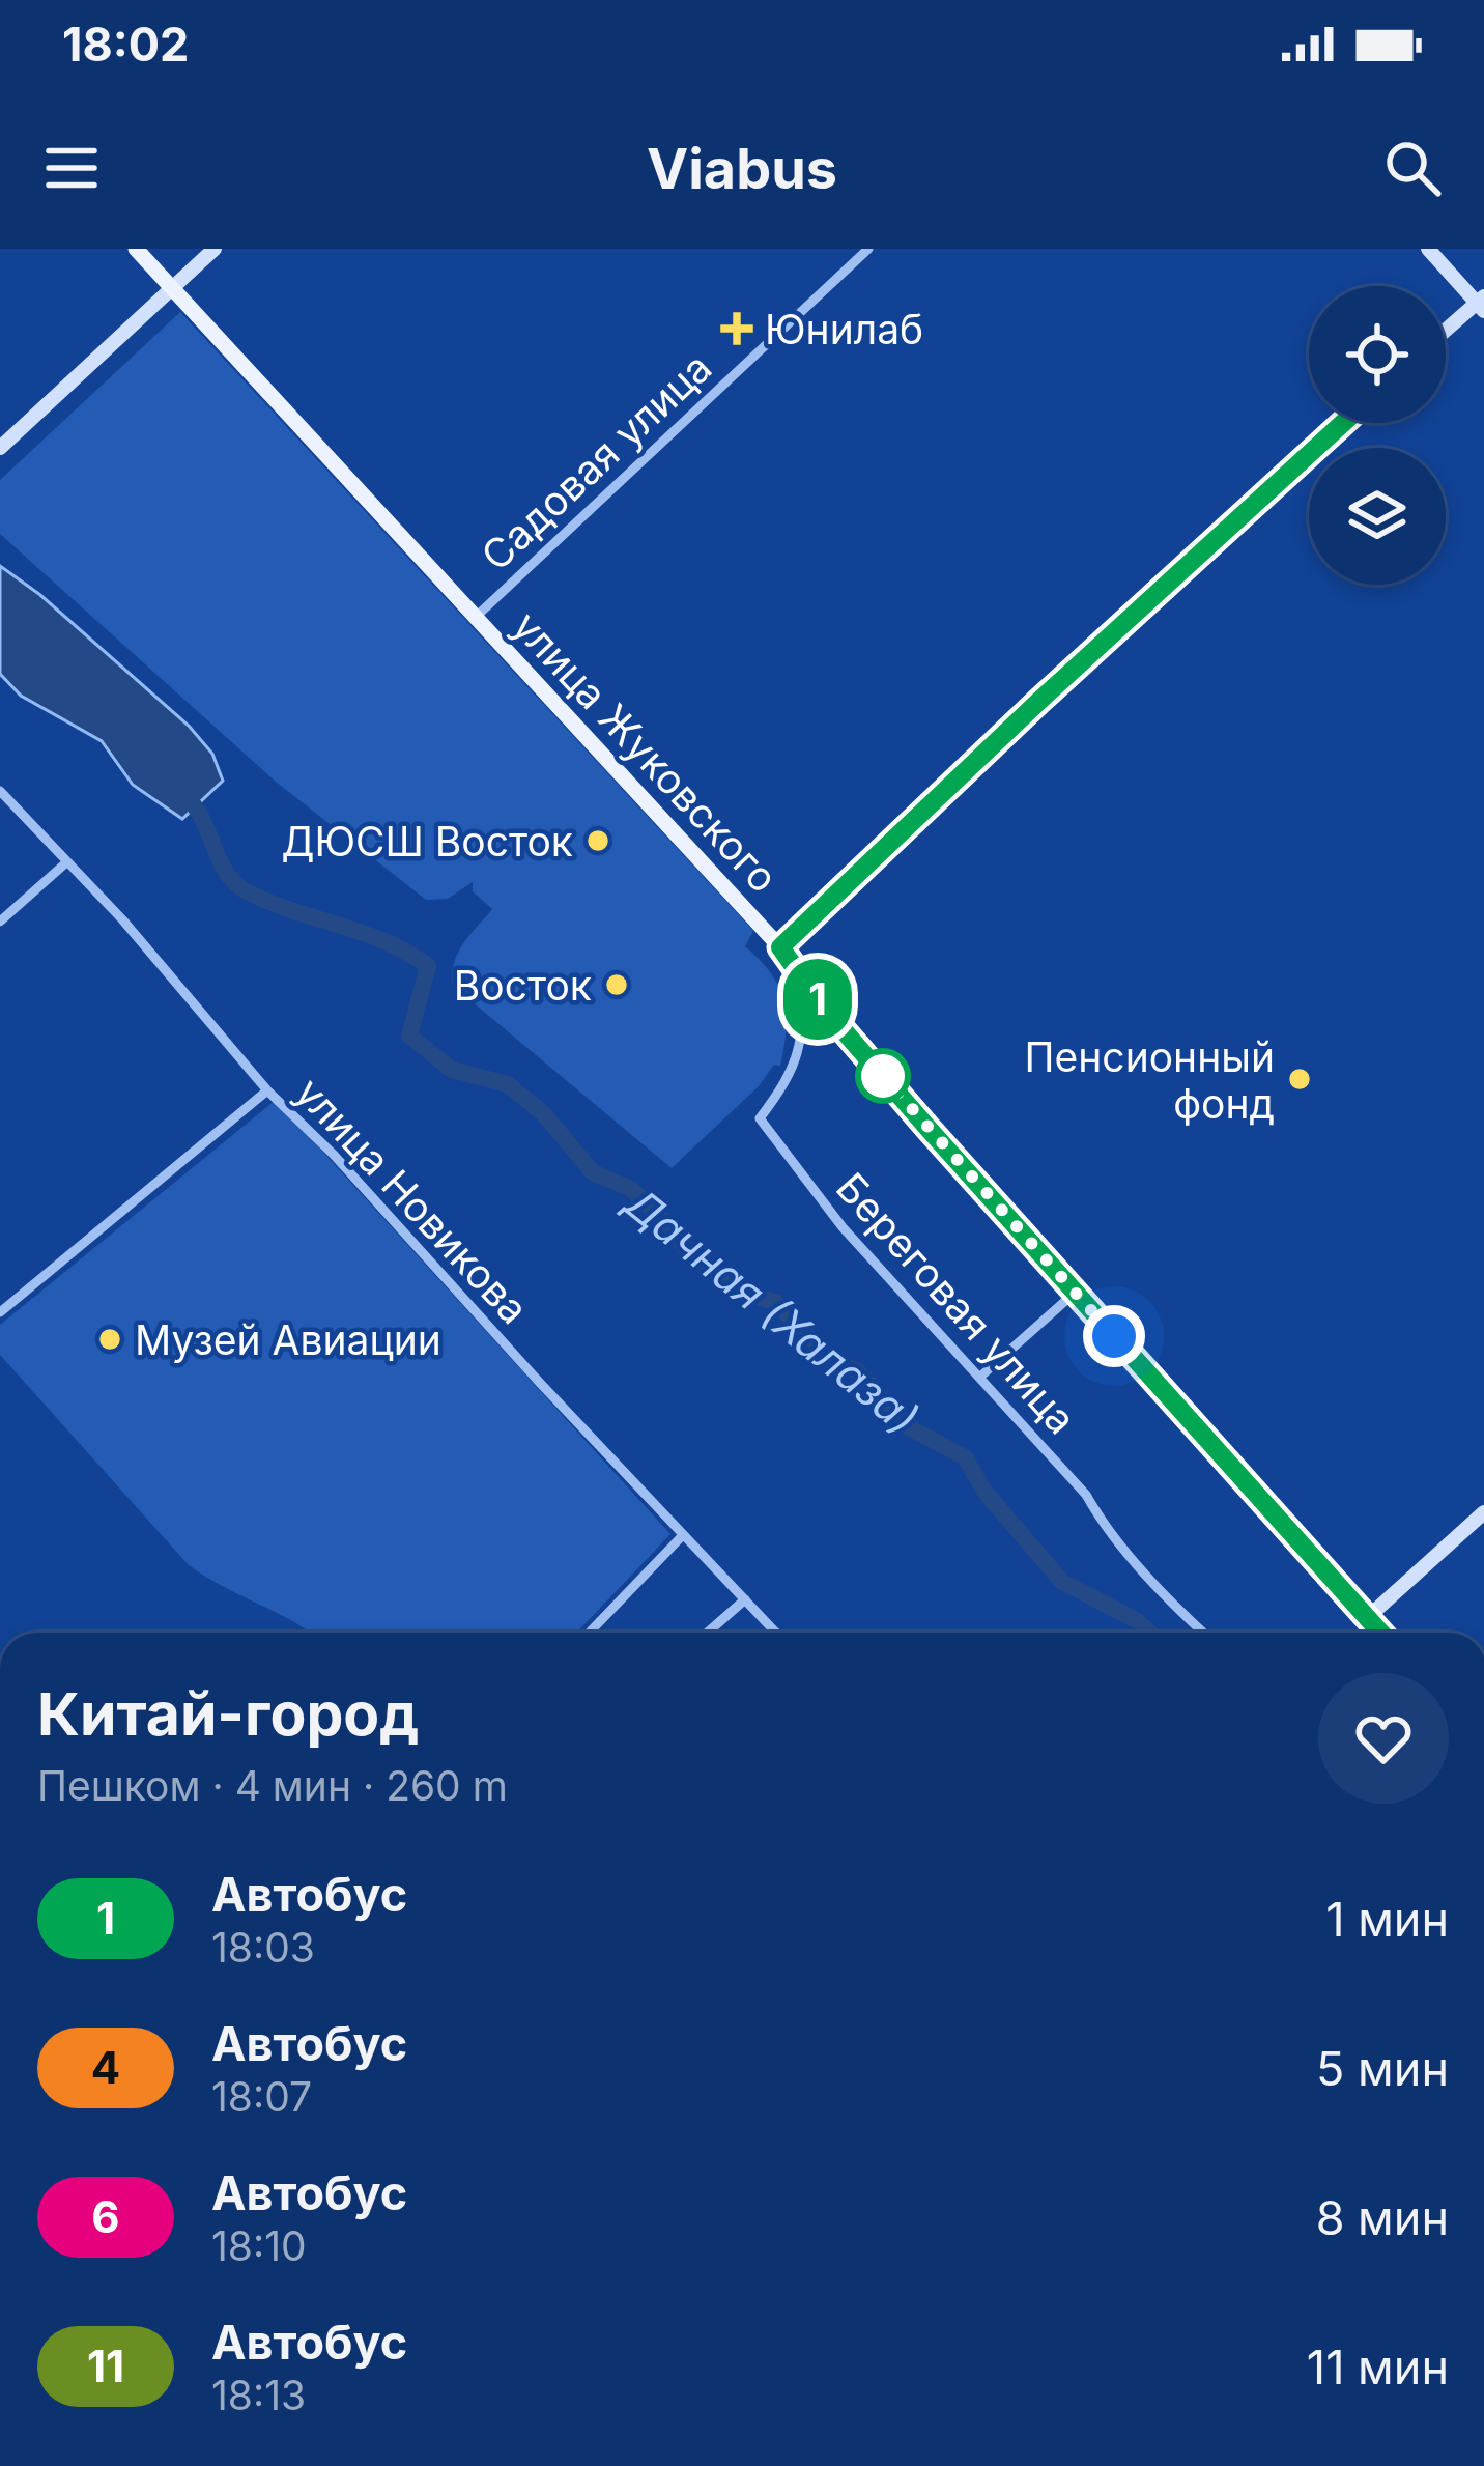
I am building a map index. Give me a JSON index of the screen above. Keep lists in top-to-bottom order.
{
  "streets": {
    "main road": ["улица Жуковского"],
    "street": ["Садовая улица", "улица Новикова", "Береговая улица"]
  },
  "crossings": [
    ["Садовая улица", "улица Жуковского"],
    ["улица Жуковского", "Береговая улица"]
  ],
  "water": ["Дачная (Халаза)"],
  "places": {
    "health": ["Юнилаб"],
    "other": [
      "ДЮСШ Восток",
      "Восток",
      "Пенсионный фонд",
      "Музей Авиации"
    ]
  },
  "lines": ["bus line 1"],
  "page": {
    "status": "18:02",
    "header": "Viabus",
    "on_map": "1",
    "heading": ["Китай-город", "Пешком · 4 мин · 260 m"],
    "list": [
      {
        "mark": "1",
        "name": "Автобус",
        "note": "18:03",
        "value": "1 мин"
      },
      {
        "mark": "4",
        "name": "Автобус",
        "note": "18:07",
        "value": "5 мин"
      },
      {
        "mark": "6",
        "name": "Автобус",
        "note": "18:10",
        "value": "8 мин"
      },
      {
        "mark": "11",
        "name": "Автобус",
        "note": "18:13",
        "value": "11 мин"
      }
    ]
  }
}
